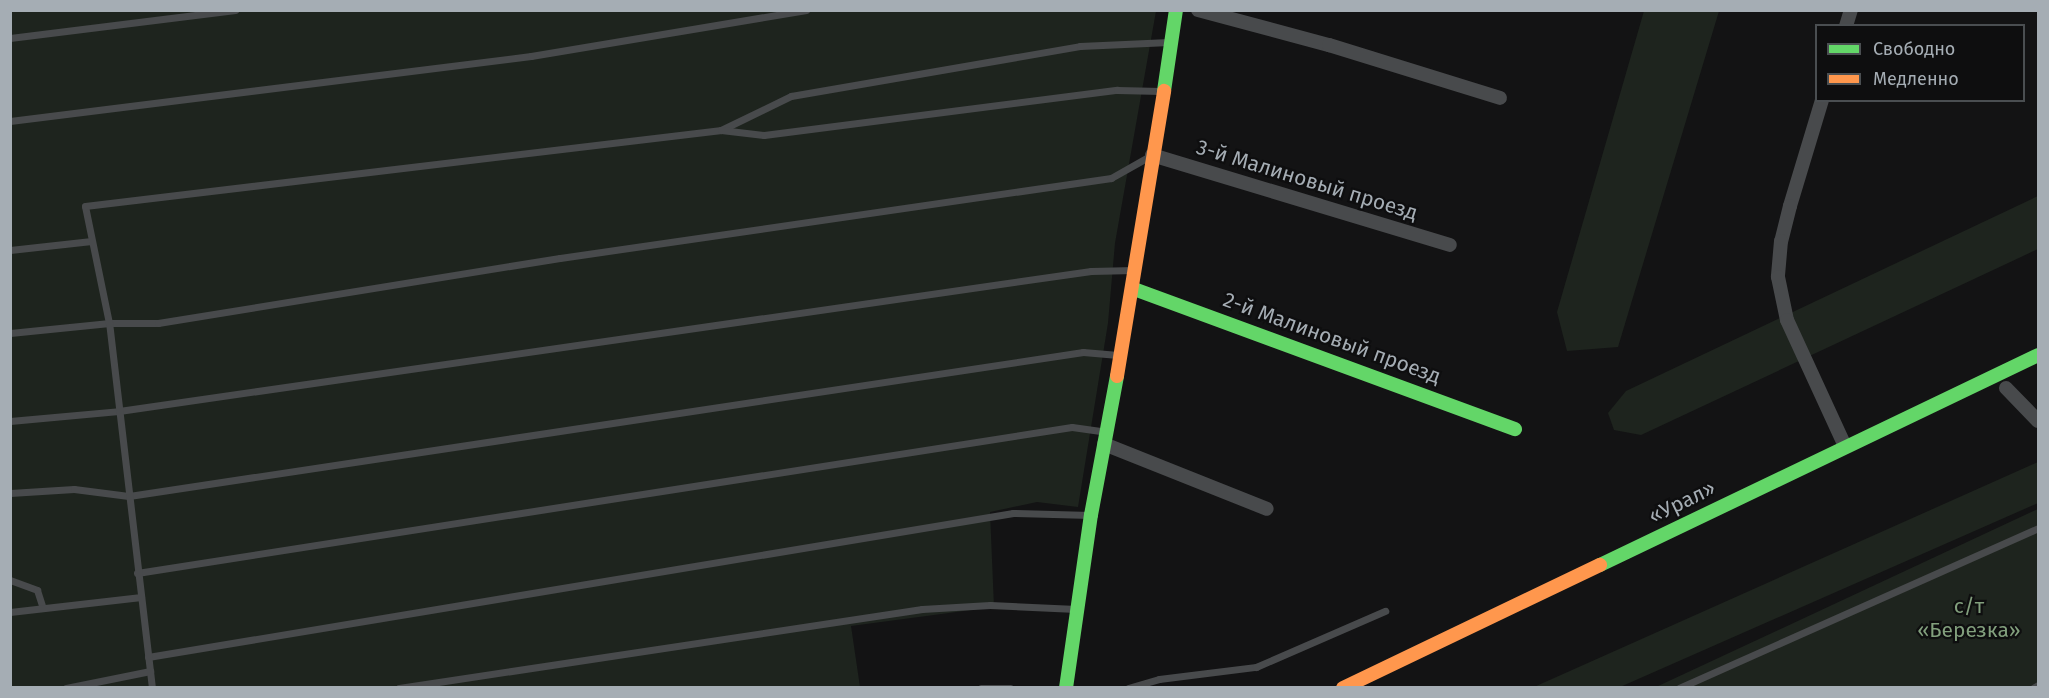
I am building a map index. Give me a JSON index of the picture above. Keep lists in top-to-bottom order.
{
  "streets": {
    "main road": ["2-й Малиновый проезд", "«Урал»"],
    "street": ["3-й Малиновый проезд"]
  },
  "parks": ["с/т «Березка»"],
  "legend": ["Свободно", "Медленно"]
}
